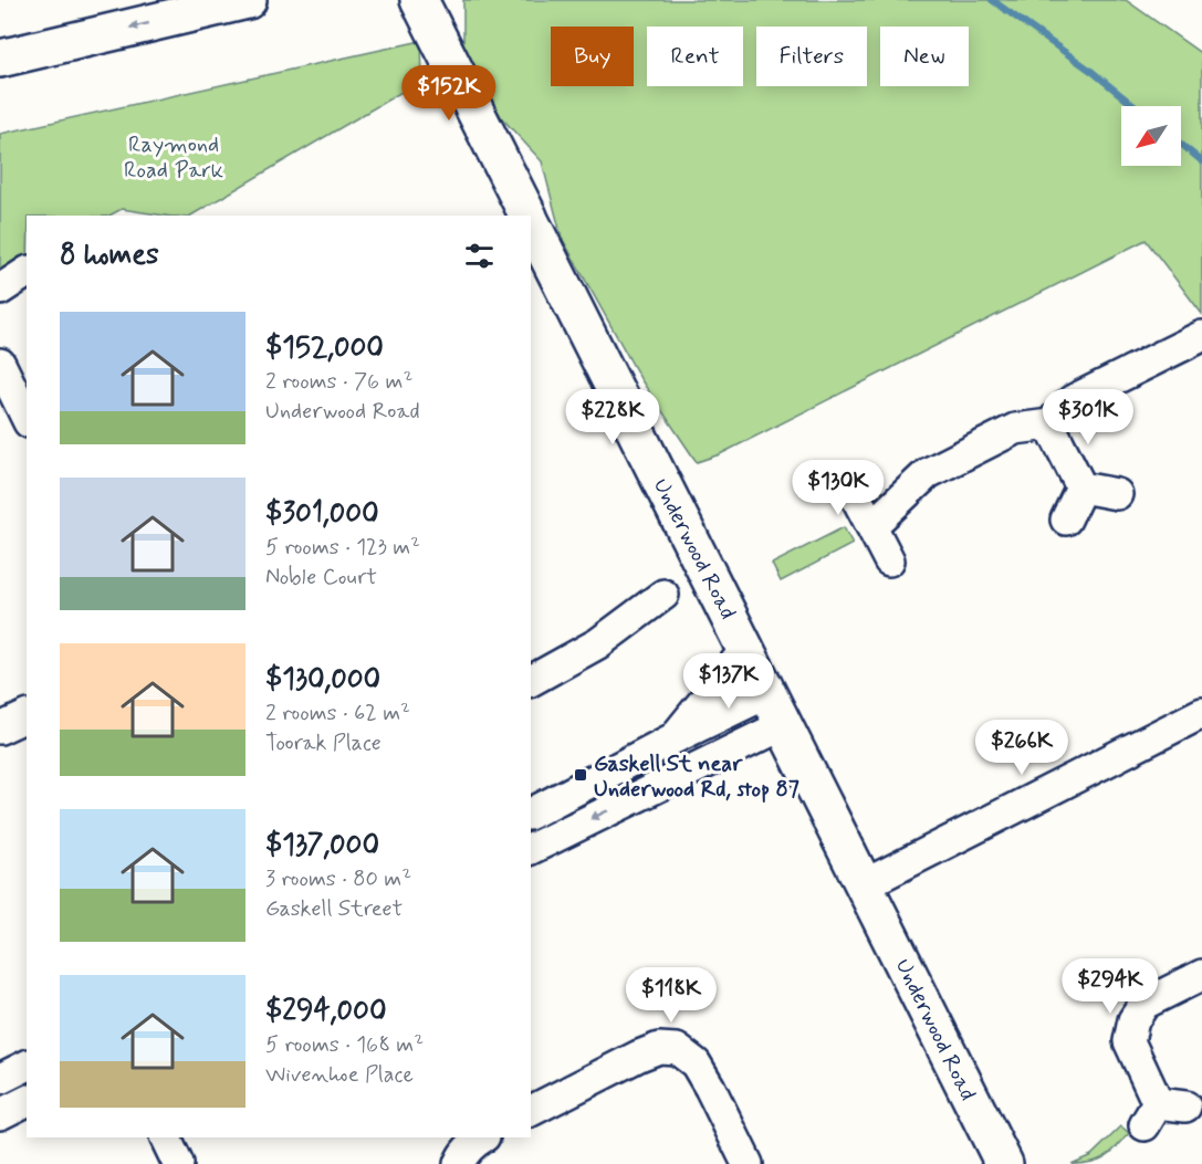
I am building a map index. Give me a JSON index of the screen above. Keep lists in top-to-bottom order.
{
  "streets": {
    "main road": ["Underwood Road"]
  },
  "parks": ["Raymond Road Park"],
  "places": {
    "transit": ["Gaskell St near Underwood Rd, stop 87"]
  },
  "north": "bottom left",
  "page": {
    "chip": [
      "Buy",
      "Rent",
      "Filters",
      "New"
    ],
    "price": [
      "$152K",
      "$228K",
      "$301K",
      "$130K",
      "$137K",
      "$266K",
      "$294K",
      "$118K"
    ],
    "heading": "8 homes",
    "list": [
      {
        "name": "$152,000",
        "note": "2 rooms · 76 m² · Underwood Road"
      },
      {
        "name": "$301,000",
        "note": "5 rooms · 123 m² · Noble Court"
      },
      {
        "name": "$130,000",
        "note": "2 rooms · 62 m² · Toorak Place"
      },
      {
        "name": "$137,000",
        "note": "3 rooms · 80 m² · Gaskell Street"
      },
      {
        "name": "$294,000",
        "note": "5 rooms · 168 m² · Wivenhoe Place"
      }
    ]
  }
}
